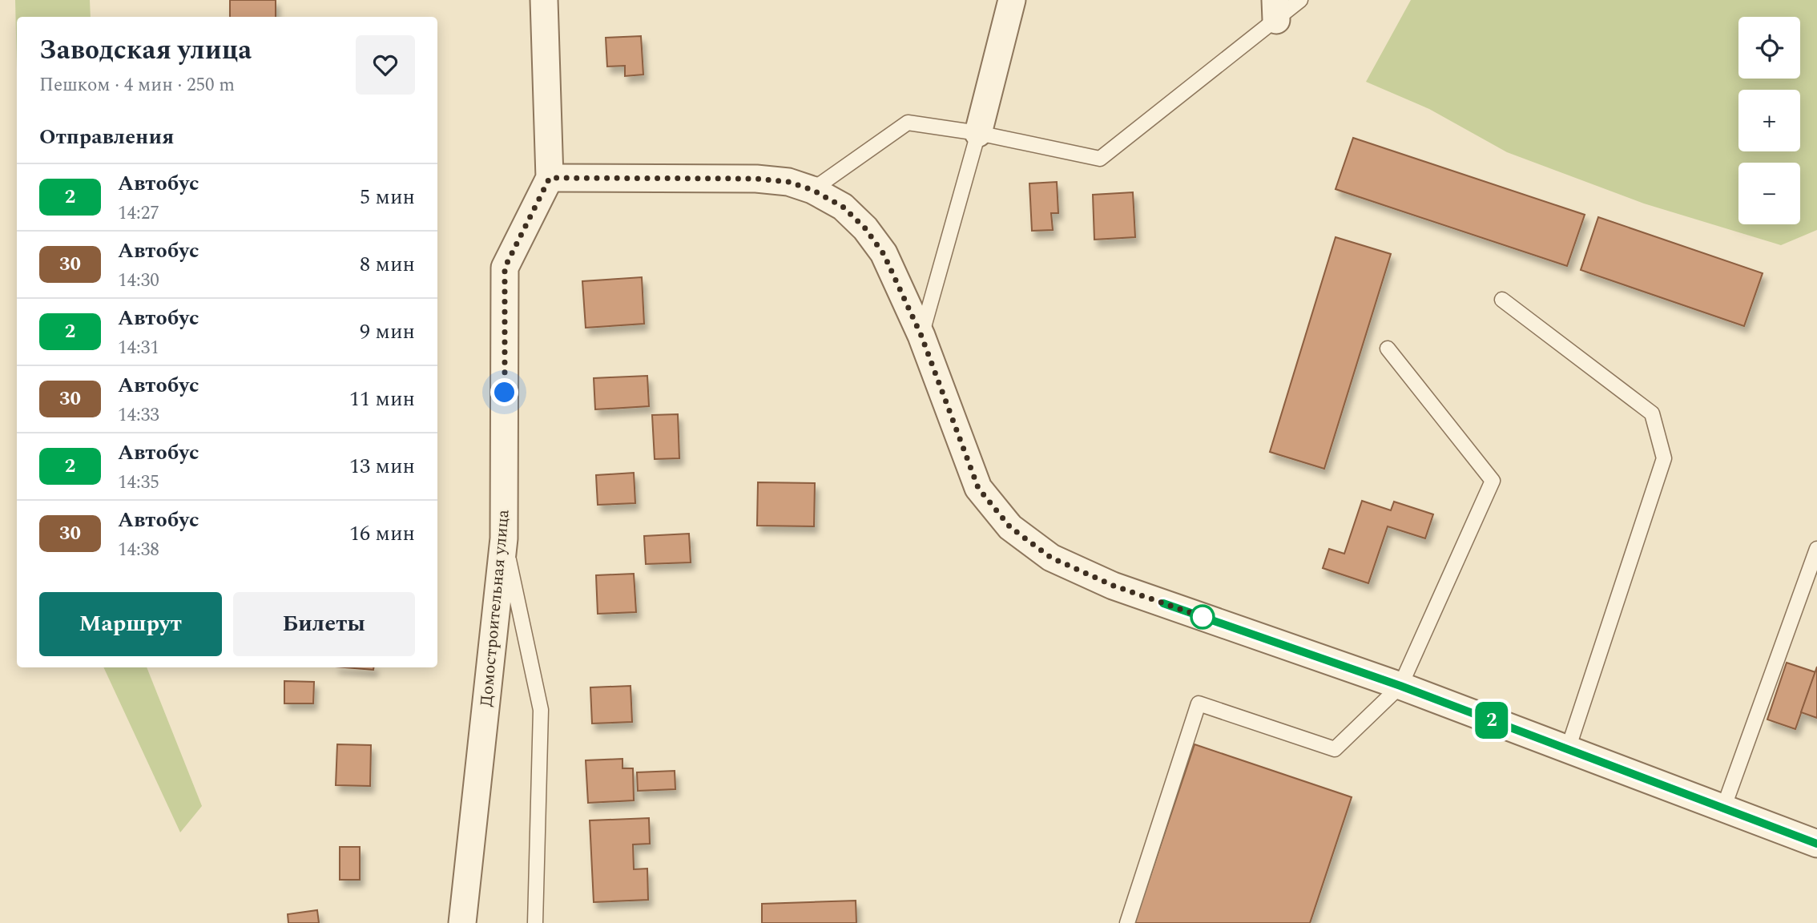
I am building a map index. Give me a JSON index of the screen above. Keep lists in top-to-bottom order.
{
  "streets": {
    "street": ["Домостроительная улица"]
  },
  "lines": ["bus line 2"],
  "page": {
    "on_map": "2",
    "map_buttons": ["+", "−"],
    "heading": [
      ["Заводская улица", "Пешком · 4 мин · 250 m"],
      "Отправления"
    ],
    "list": [
      {
        "mark": "2",
        "name": "Автобус",
        "note": "14:27",
        "value": "5 мин"
      },
      {
        "mark": "30",
        "name": "Автобус",
        "note": "14:30",
        "value": "8 мин"
      },
      {
        "mark": "2",
        "name": "Автобус",
        "note": "14:31",
        "value": "9 мин"
      },
      {
        "mark": "30",
        "name": "Автобус",
        "note": "14:33",
        "value": "11 мин"
      },
      {
        "mark": "2",
        "name": "Автобус",
        "note": "14:35",
        "value": "13 мин"
      },
      {
        "mark": "30",
        "name": "Автобус",
        "note": "14:38",
        "value": "16 мин"
      }
    ],
    "buttons": ["Маршрут", "Билеты"]
  }
}
